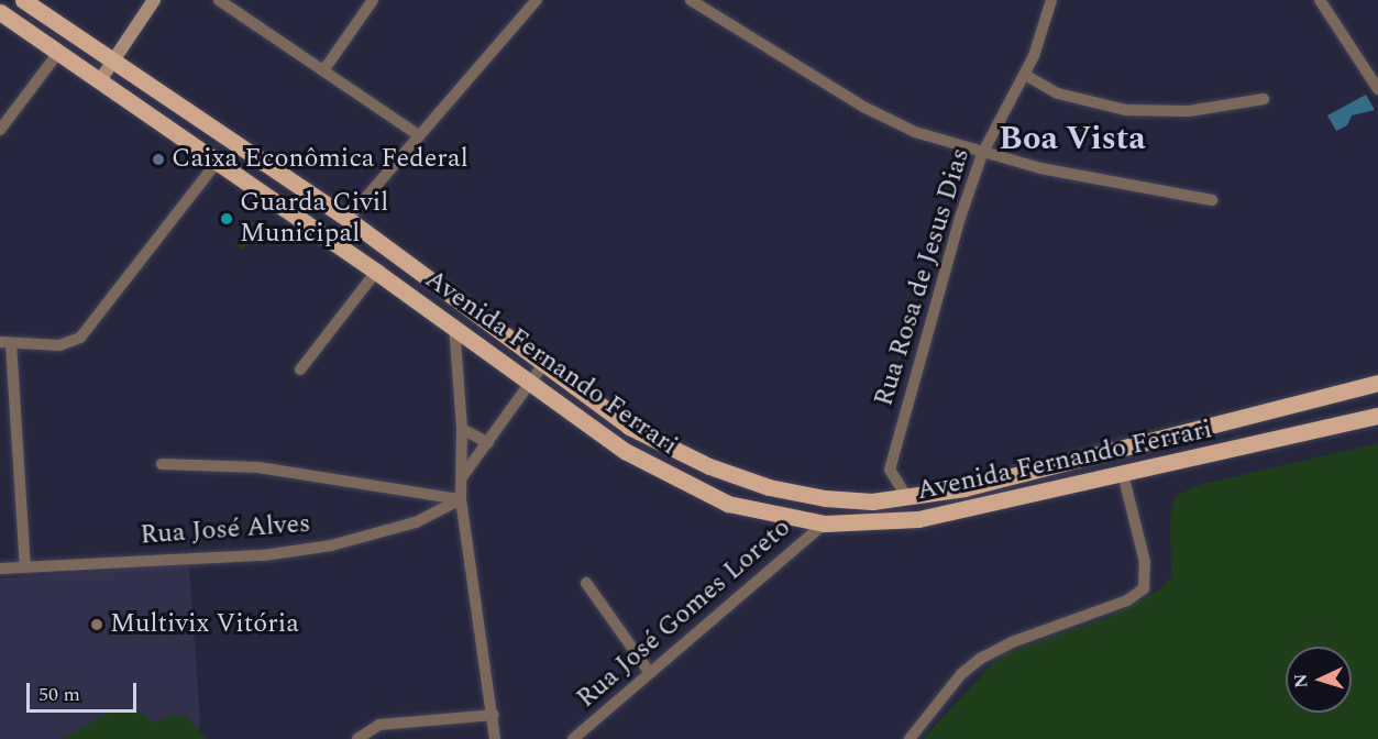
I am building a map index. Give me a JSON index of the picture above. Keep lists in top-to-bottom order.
{
  "streets": {
    "main road": ["Avenida Fernando Ferrari"],
    "street": ["Rua Rosa de Jesus Dias", "Rua José Alves", "Rua José Gomes Loreto"]
  },
  "crossings": [
    ["Rua Rosa de Jesus Dias", "Avenida Fernando Ferrari"],
    ["Avenida Fernando Ferrari", "Rua José Gomes Loreto"]
  ],
  "districts": ["Boa Vista"],
  "places": ["Caixa Econômica Federal", "Guarda Civil Municipal", "Multivix Vitória"],
  "scale_bar": "50 m",
  "north": "left"
}
